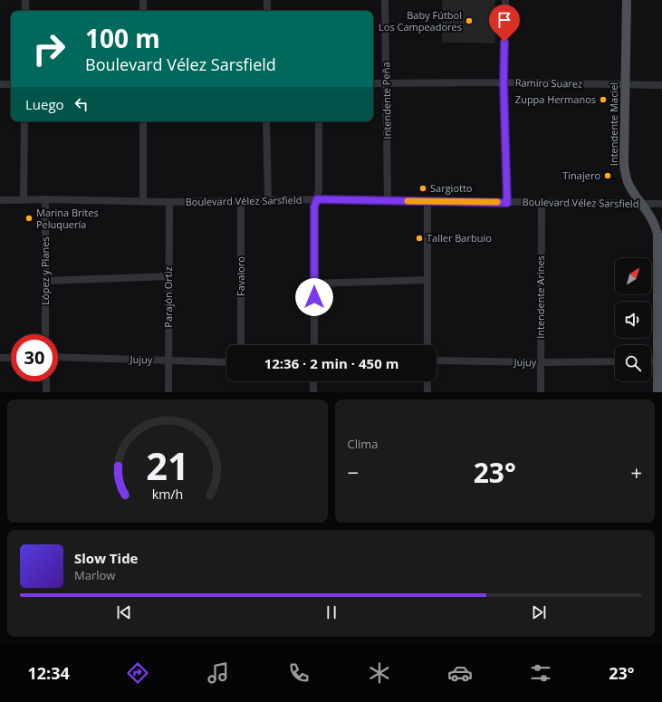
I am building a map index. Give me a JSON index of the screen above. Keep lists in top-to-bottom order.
{
  "streets": {
    "main road": ["Intendente Maciel"],
    "street": [
      "Ramiro Suarez",
      "Intendente Peña",
      "Boulevard Vélez Sarsfield",
      "López y Planes",
      "Favaloro",
      "Parajón Ortiz",
      "Intendente Arines",
      "Jujuy"
    ]
  },
  "crossings": [
    ["Ramiro Suarez", "Intendente Peña"],
    ["Ramiro Suarez", "Intendente Maciel"],
    ["Intendente Peña", "Boulevard Vélez Sarsfield"],
    ["Intendente Maciel", "Boulevard Vélez Sarsfield"],
    ["Boulevard Vélez Sarsfield", "López y Planes"],
    ["Boulevard Vélez Sarsfield", "Favaloro"],
    ["Boulevard Vélez Sarsfield", "Parajón Ortiz"],
    ["Boulevard Vélez Sarsfield", "Intendente Arines"],
    ["Parajón Ortiz", "Jujuy"],
    ["Intendente Arines", "Jujuy"]
  ],
  "places": [
    "Baby Fútbol Los Campeadores",
    "Zuppa Hermanos",
    "Tinajero",
    "Sargiotto",
    "Marina Brites Peluquería",
    "Taller Barbuio"
  ],
  "north": "top right",
  "page": {
    "turn": ["100 m", "Boulevard Vélez Sarsfield"],
    "then": "Luego",
    "limit": "30",
    "trip": "12:36 · 2 min · 450 m",
    "tile": "Clima",
    "heat": ["−", "23°", "+"],
    "song": ["Slow Tide", "Marlow"],
    "tabs": ["12:34", "23°"],
    "gauge": ["21", "km/h"]
  }
}
